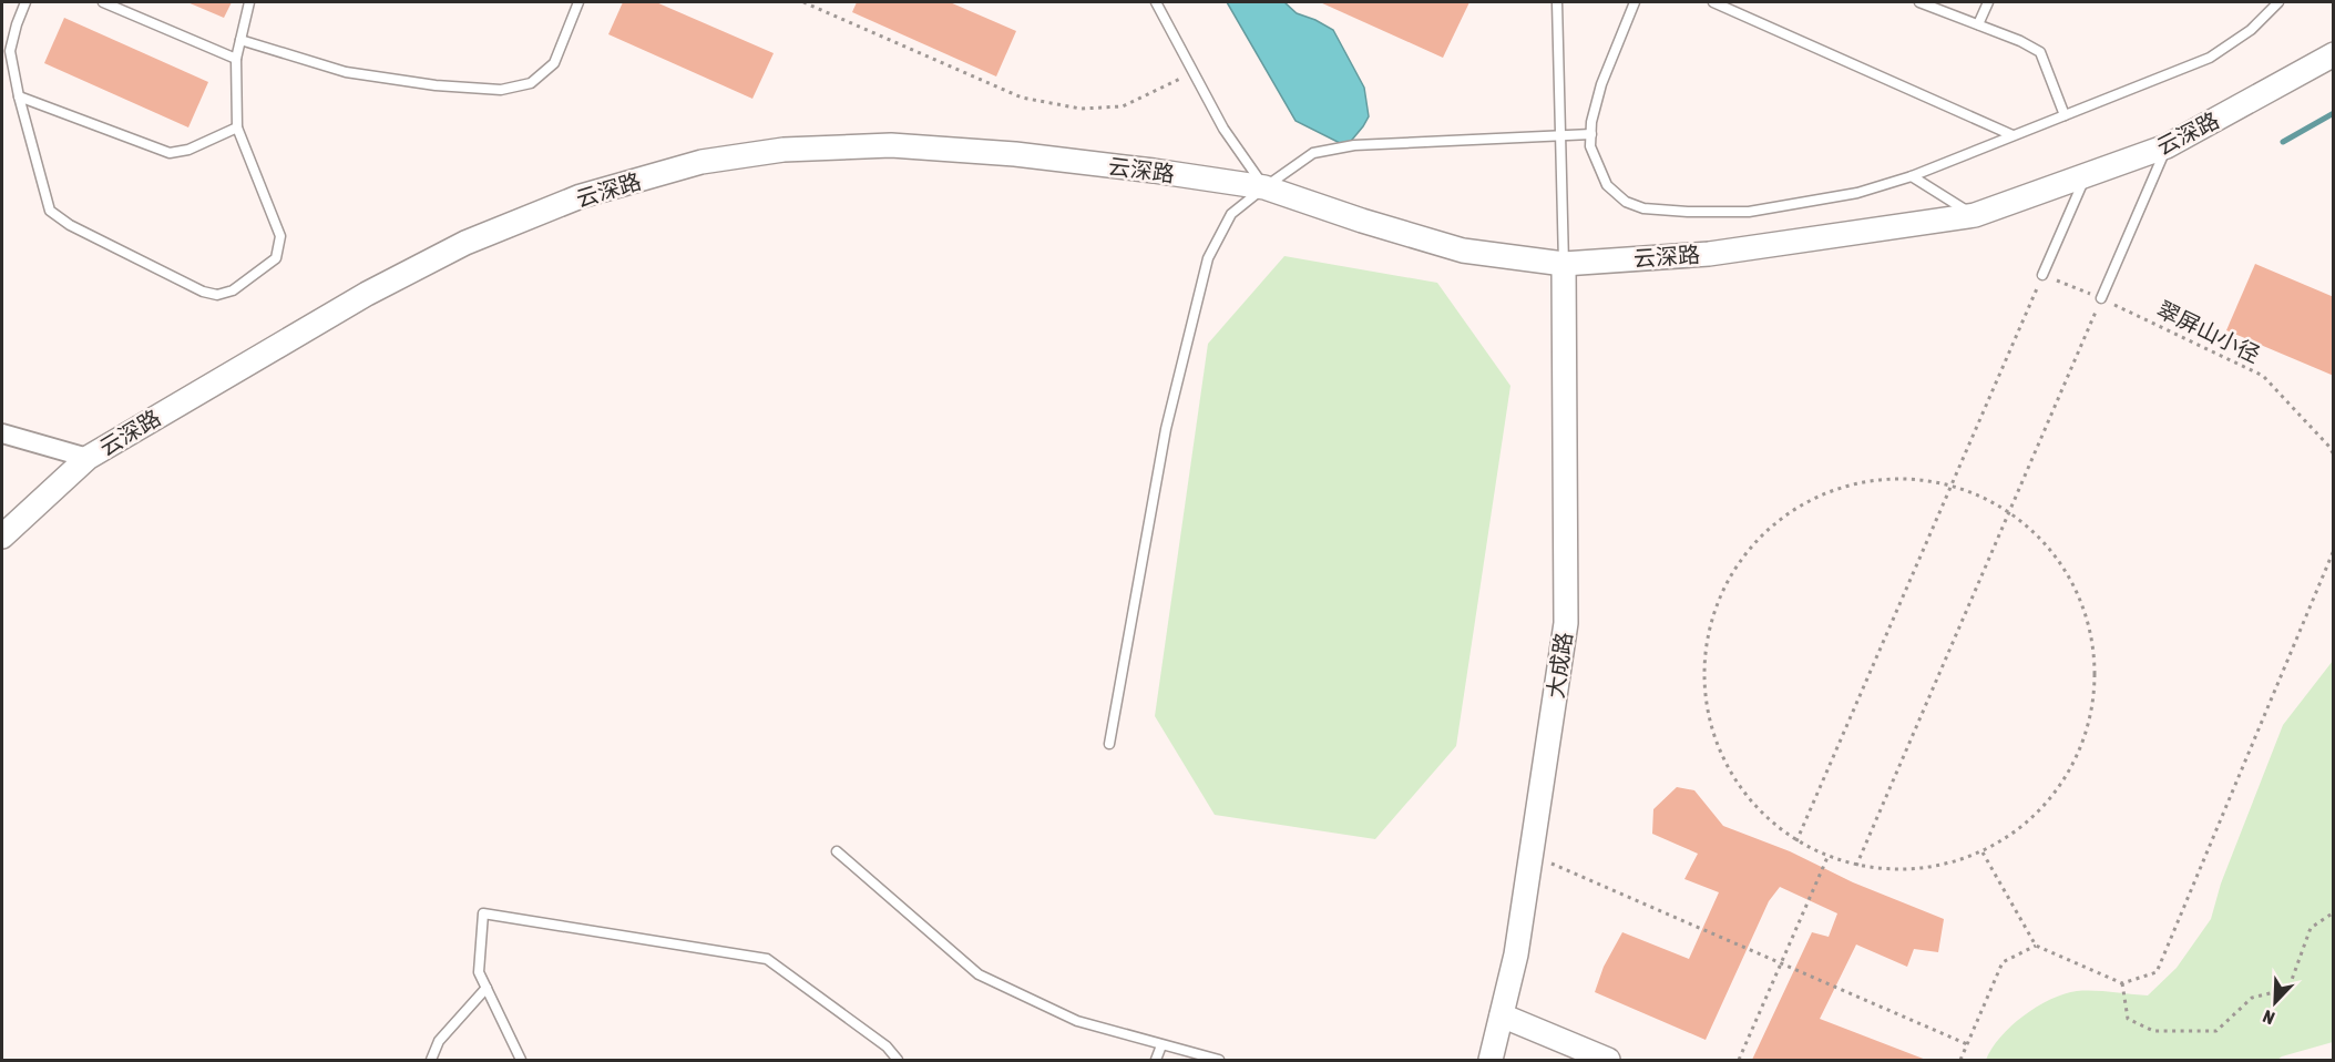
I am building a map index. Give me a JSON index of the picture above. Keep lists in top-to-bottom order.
{
  "streets": {
    "street": ["云深路", "大成路"],
    "path": ["翠屏山小径"]
  },
  "crossings": [
    ["云深路", "大成路"]
  ],
  "north": "bottom left"
}
